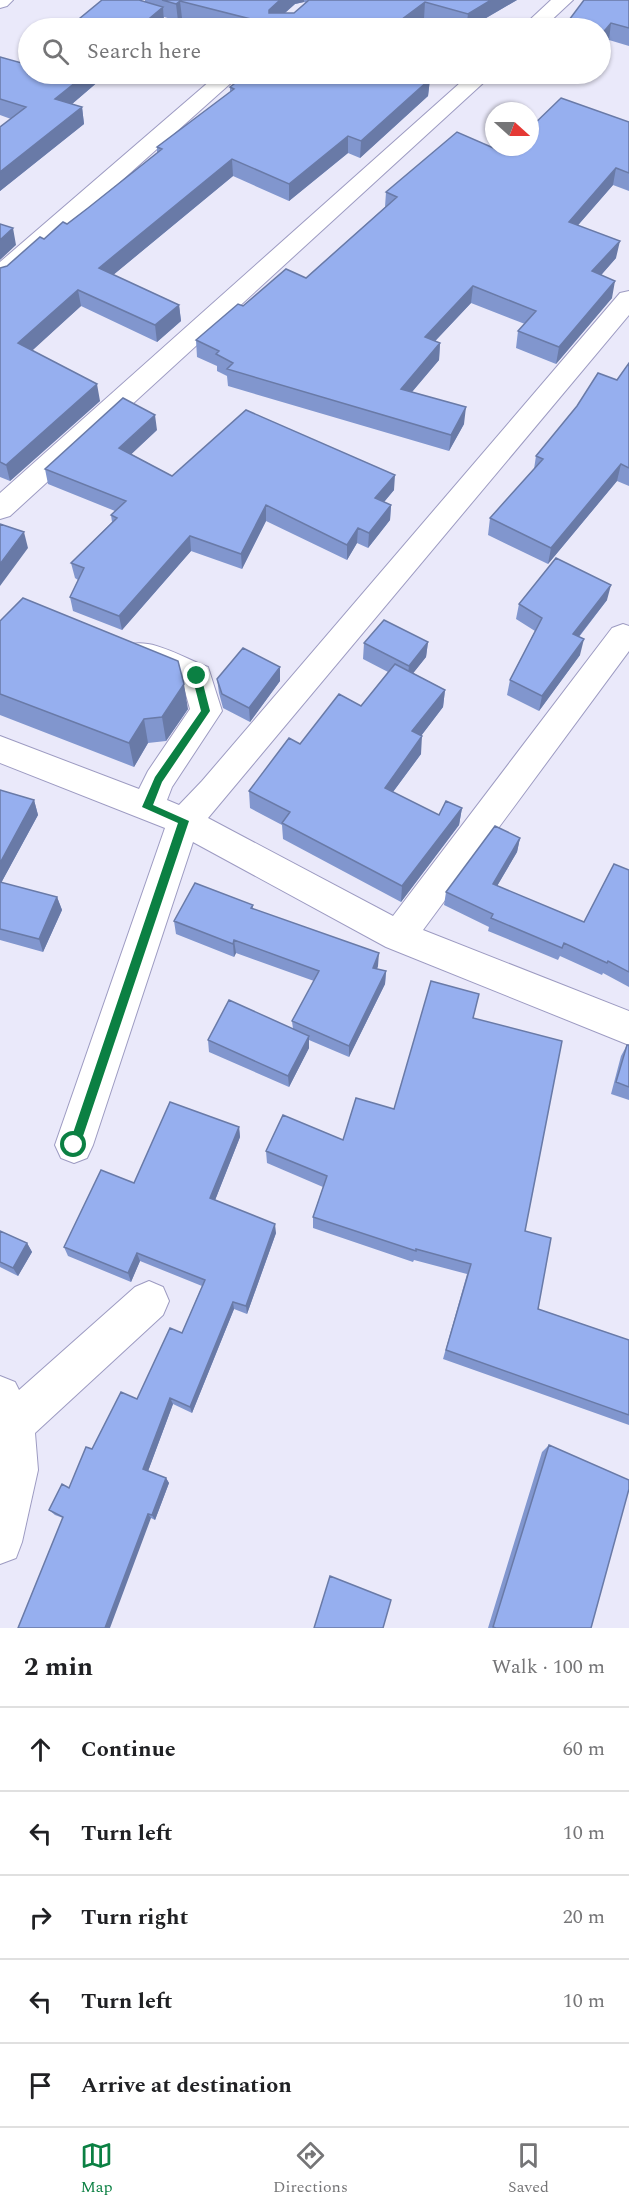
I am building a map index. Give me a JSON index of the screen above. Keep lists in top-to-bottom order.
{
  "north": "right",
  "page": {
    "search": "Search here",
    "heading": ["2 min", "Walk · 100 m"],
    "list": [
      ["Continue", "60 m"],
      ["Turn left", "10 m"],
      ["Turn right", "20 m"],
      ["Turn left", "10 m"],
      "Arrive at destination"
    ],
    "nav": ["Map", "Directions", "Saved"]
  }
}
